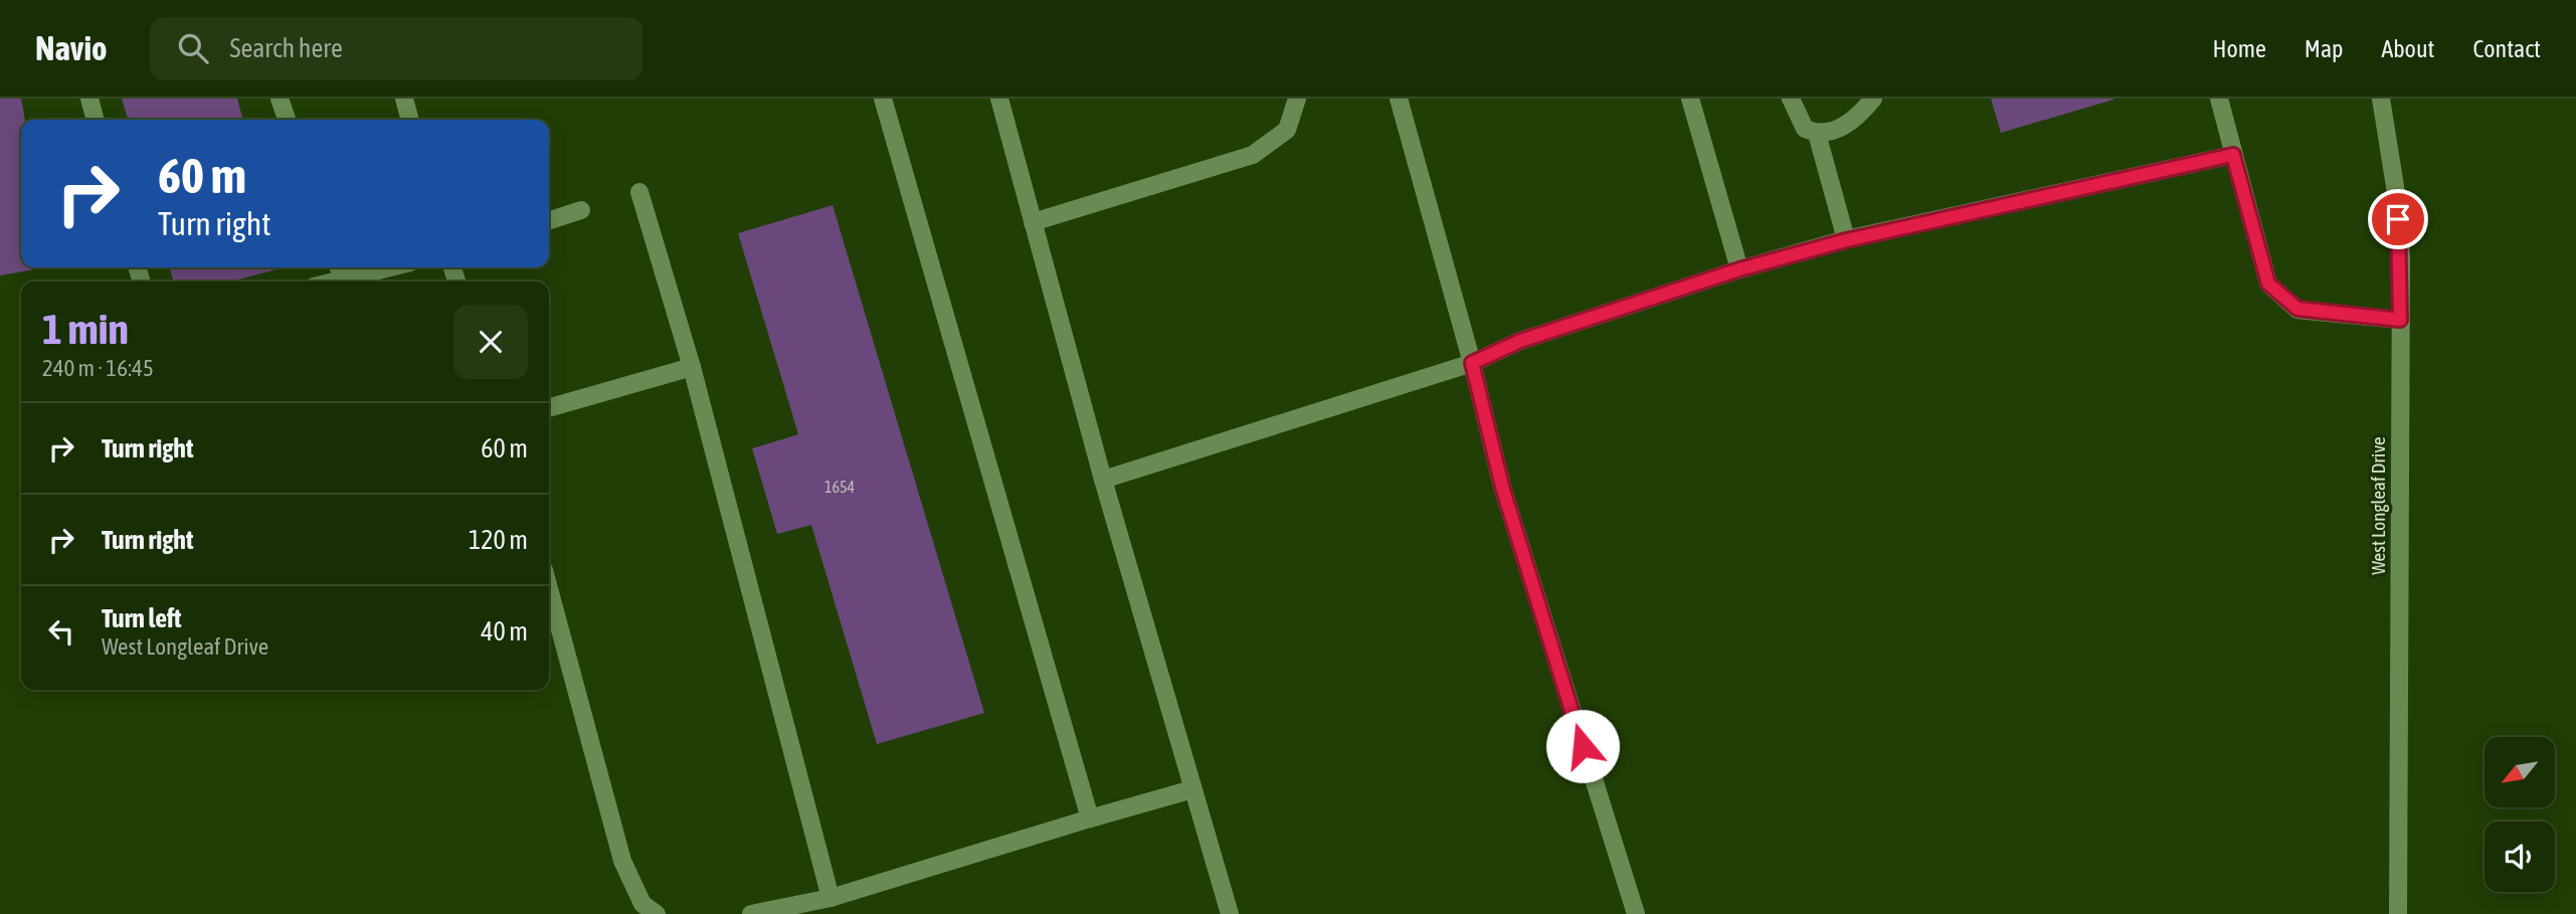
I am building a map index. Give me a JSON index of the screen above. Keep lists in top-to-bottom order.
{
  "streets": {
    "street": ["West Longleaf Drive"]
  },
  "house_numbers": ["1654"],
  "north": "bottom left",
  "page": {
    "header": "Navio",
    "search": "Search here",
    "nav": [
      "Home",
      "Map",
      "About",
      "Contact"
    ],
    "turn": ["60 m", "Turn right"],
    "heading": ["1 min", "240 m · 16:45"],
    "list": [
      {
        "name": "Turn right",
        "value": "60 m"
      },
      {
        "name": "Turn right",
        "value": "120 m"
      },
      {
        "name": "Turn left",
        "note": "West Longleaf Drive",
        "value": "40 m"
      }
    ]
  }
}
